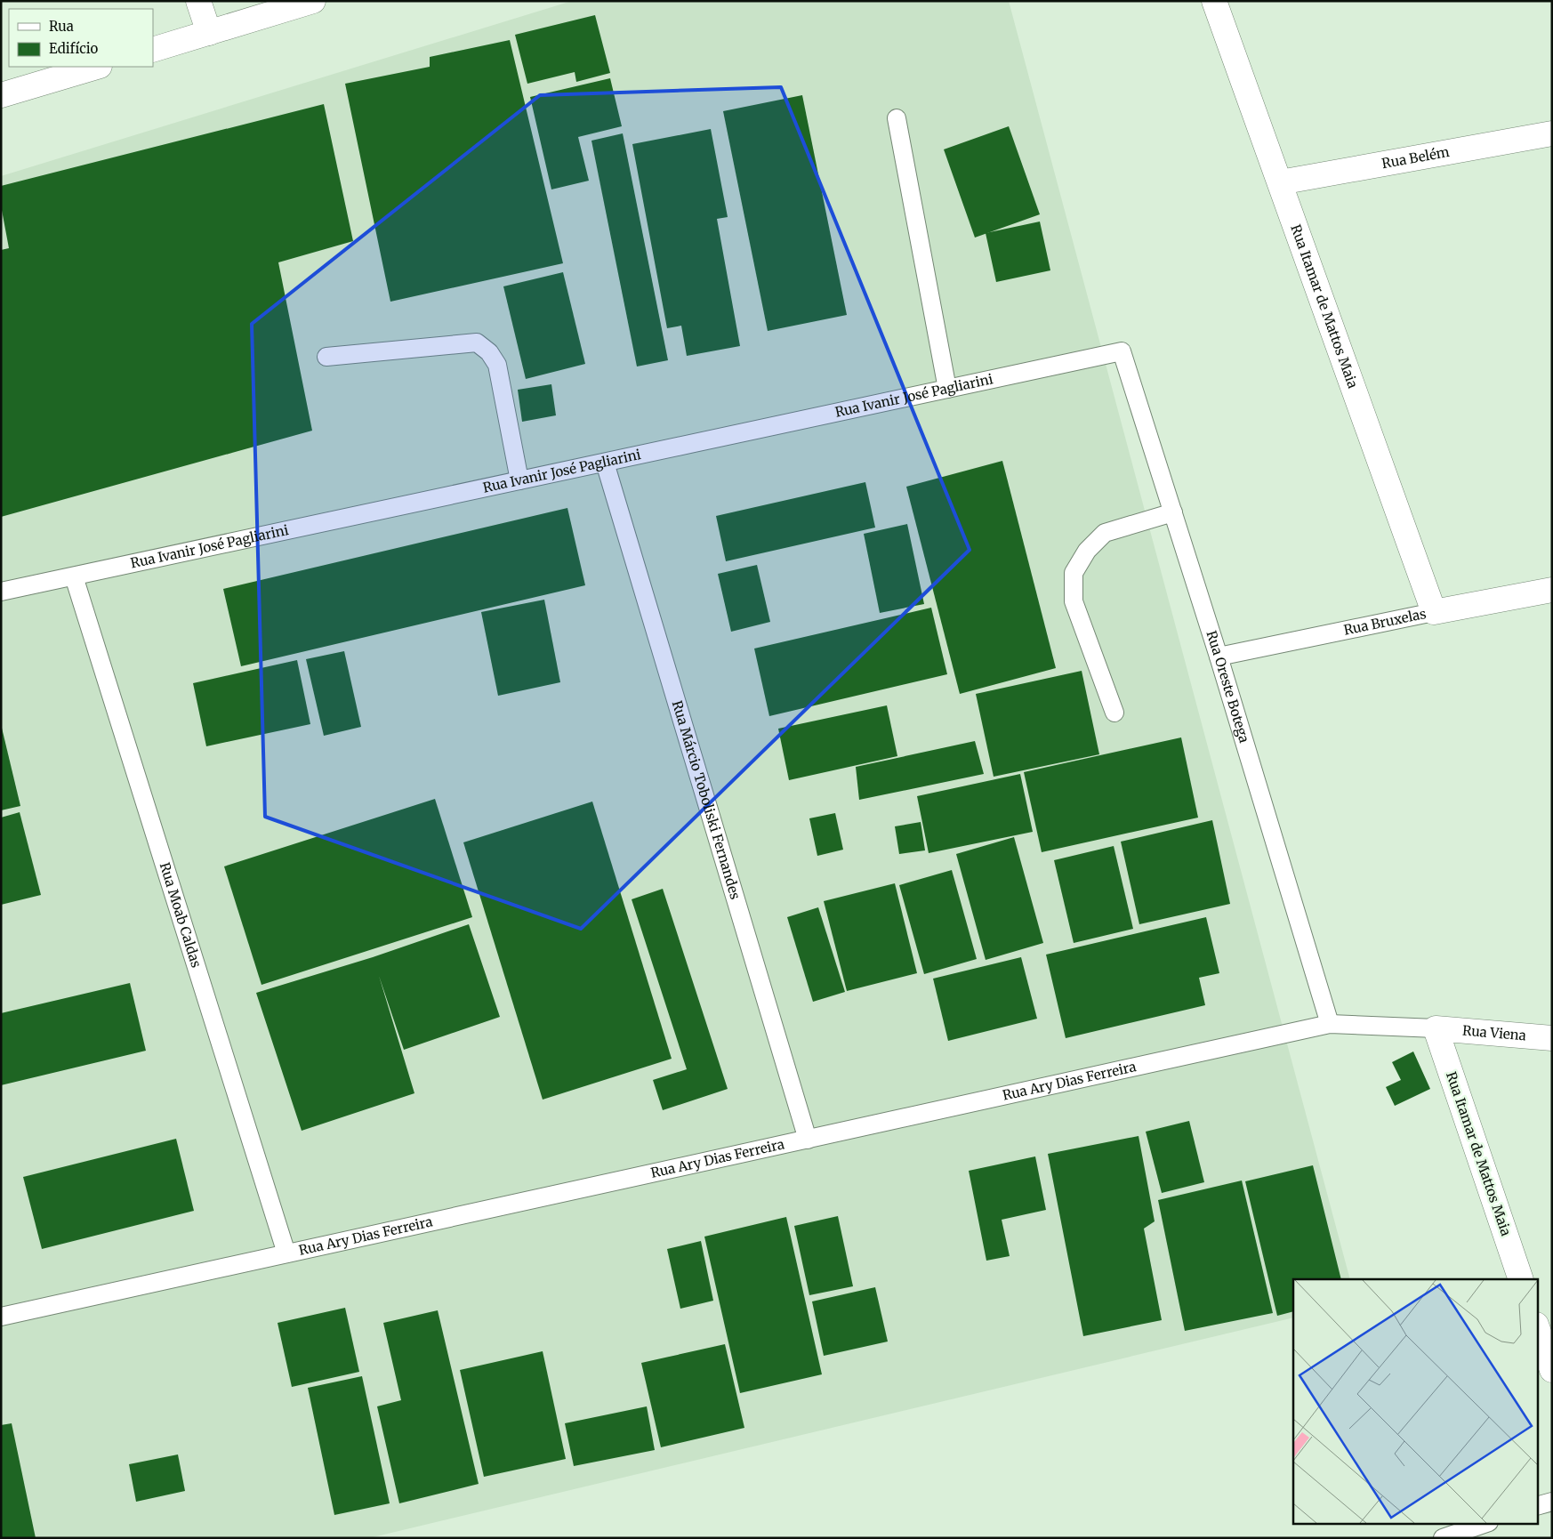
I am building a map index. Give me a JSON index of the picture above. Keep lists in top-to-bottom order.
{
  "streets": {
    "street": [
      "Rua Belém",
      "Rua Itamar de Mattos Maia",
      "Rua Bruxelas",
      "Rua Viena"
    ],
    "lane": [
      "Rua Ivanir José Pagliarini",
      "Rua Oreste Botega",
      "Rua Márcio Toboliski Fernandes",
      "Rua Moab Caldas",
      "Rua Ary Dias Ferreira"
    ]
  },
  "crossings": [
    ["Rua Belém", "Rua Itamar de Mattos Maia"],
    ["Rua Itamar de Mattos Maia", "Rua Bruxelas"],
    ["Rua Itamar de Mattos Maia", "Rua Viena"],
    ["Rua Itamar de Mattos Maia", "Rua Ary Dias Ferreira"],
    ["Rua Ivanir José Pagliarini", "Rua Oreste Botega"],
    ["Rua Ivanir José Pagliarini", "Rua Márcio Toboliski Fernandes"],
    ["Rua Ivanir José Pagliarini", "Rua Moab Caldas"],
    ["Rua Bruxelas", "Rua Oreste Botega"],
    ["Rua Oreste Botega", "Rua Ary Dias Ferreira"],
    ["Rua Márcio Toboliski Fernandes", "Rua Ary Dias Ferreira"],
    ["Rua Moab Caldas", "Rua Ary Dias Ferreira"],
    ["Rua Viena", "Rua Ary Dias Ferreira"]
  ],
  "legend": ["Rua", "Edifício"]
}
